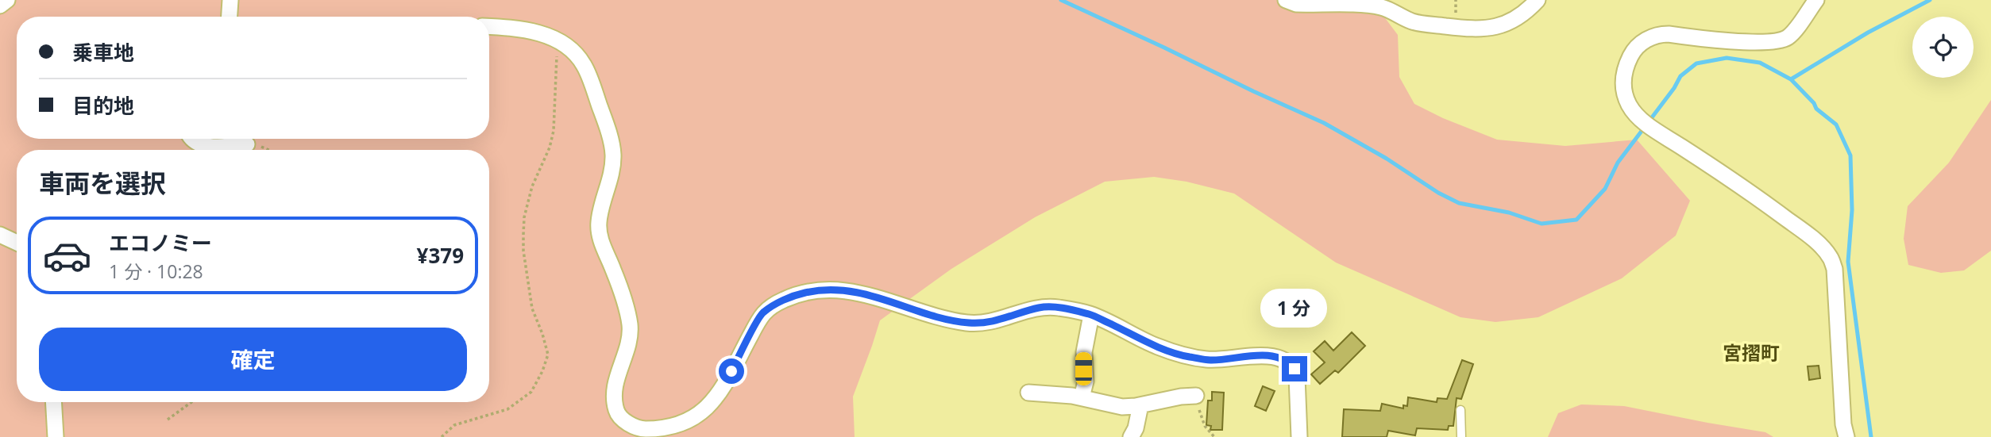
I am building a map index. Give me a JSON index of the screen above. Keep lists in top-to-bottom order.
{
  "districts": ["宮摺町"],
  "page": {
    "banner": ["乗車地", "目的地"],
    "heading": "車両を選択",
    "list": [
      {
        "name": "エコノミー",
        "note": "1 分 · 10:28",
        "value": "¥379"
      }
    ],
    "bubble": "1 分",
    "buttons": "確定"
  }
}
